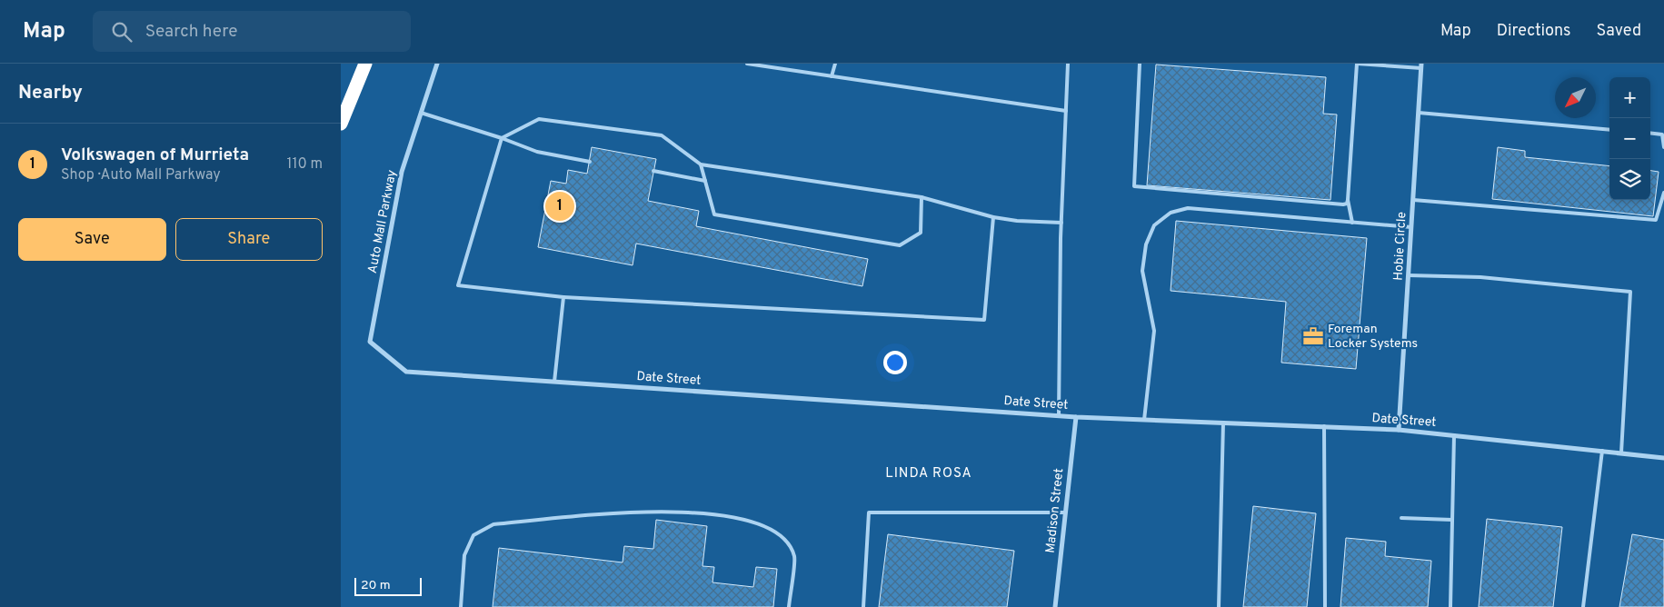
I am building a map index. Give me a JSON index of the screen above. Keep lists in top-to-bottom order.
{
  "streets": {
    "street": [
      "Auto Mall Parkway",
      "Hobie Circle",
      "Date Street",
      "Madison Street"
    ]
  },
  "crossings": [
    ["Auto Mall Parkway", "Date Street"],
    ["Hobie Circle", "Date Street"],
    ["Date Street", "Madison Street"]
  ],
  "districts": ["LINDA ROSA"],
  "places": {
    "office": ["Foreman Locker Systems"]
  },
  "scale_bar": "20 m",
  "north": "bottom left",
  "page": {
    "header": "Map",
    "search": "Search here",
    "nav": ["Map", "Directions", "Saved"],
    "heading": "Nearby",
    "map_buttons": ["+", "−"],
    "list": [
      {
        "mark": "1",
        "name": "Volkswagen of Murrieta",
        "note": "Shop · Auto Mall Parkway",
        "value": "110 m"
      }
    ],
    "pins": "1",
    "buttons": ["Save", "Share"],
    "scale": "20 m"
  }
}
